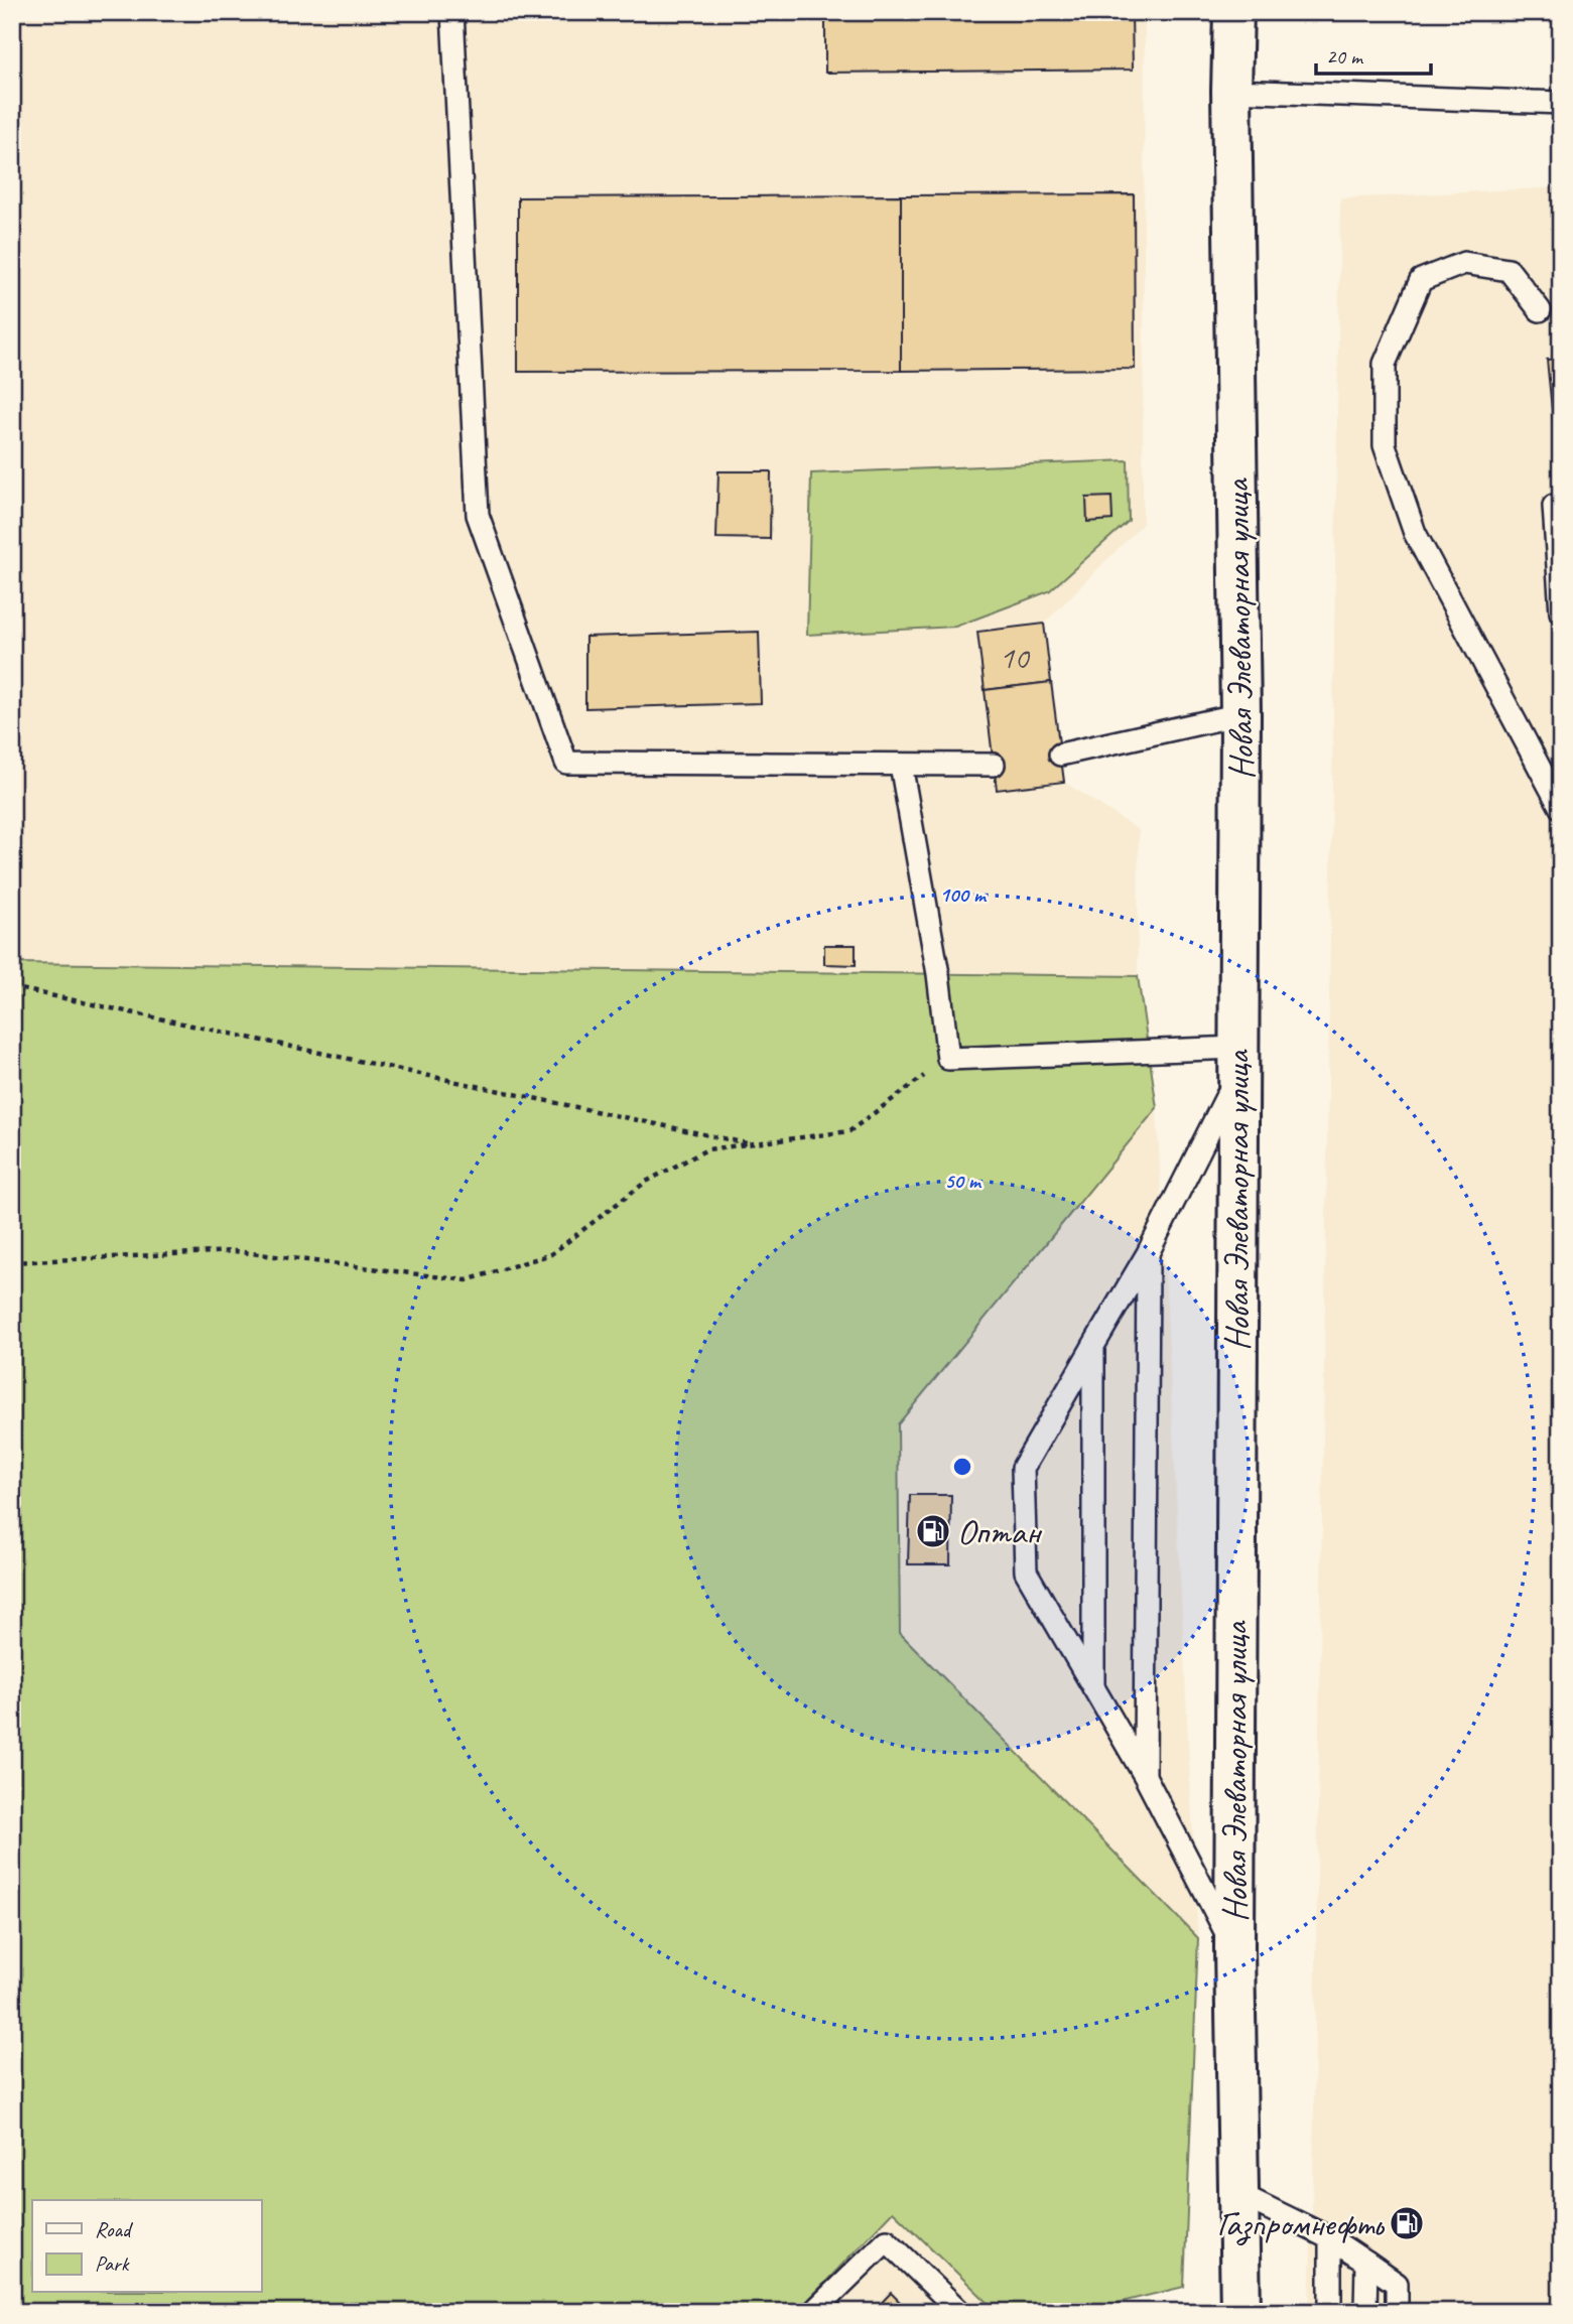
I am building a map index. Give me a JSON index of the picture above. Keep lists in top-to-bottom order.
{
  "streets": {
    "main road": ["Новая Элеваторная улица"]
  },
  "places": {
    "fuel station": ["Оптан", "Газпромнефть"]
  },
  "house_numbers": ["10"],
  "legend": ["Road", "Park"],
  "scale_bar": "20 m",
  "rings": ["100 m", "50 m"]
}
